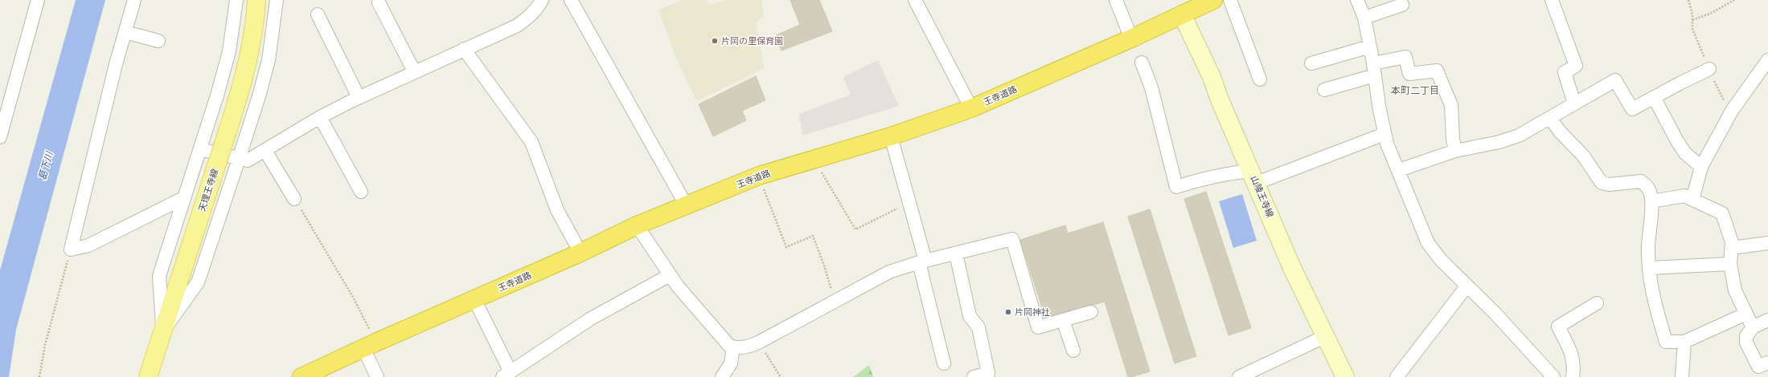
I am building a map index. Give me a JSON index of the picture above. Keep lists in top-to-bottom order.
{
  "streets": {
    "highway": ["王寺道路"],
    "main road": ["天理王寺線", "山陵王寺線"]
  },
  "crossings": [
    ["王寺道路", "山陵王寺線"]
  ],
  "districts": ["本町二丁目"],
  "water": ["葛下川"],
  "places": ["片岡の里保育園", "片岡神社"]
}
